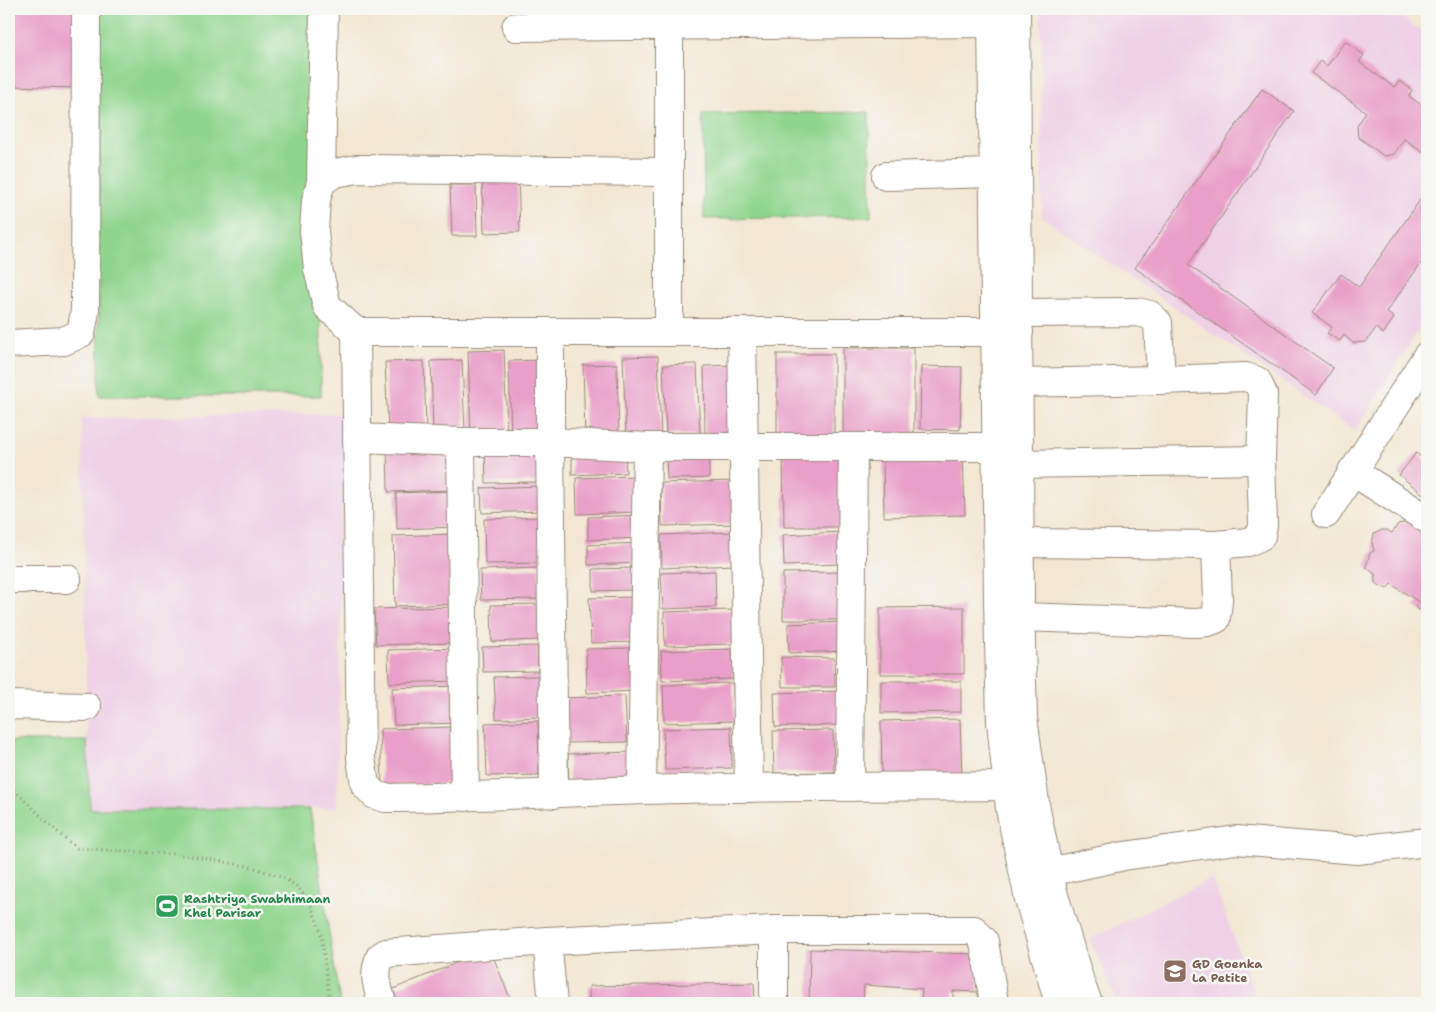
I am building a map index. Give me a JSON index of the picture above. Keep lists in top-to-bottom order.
{
  "places": {
    "sports": ["Rashtriya Swabhimaan Khel Parisar"],
    "school or university": ["GD Goenka La Petite"]
  }
}
